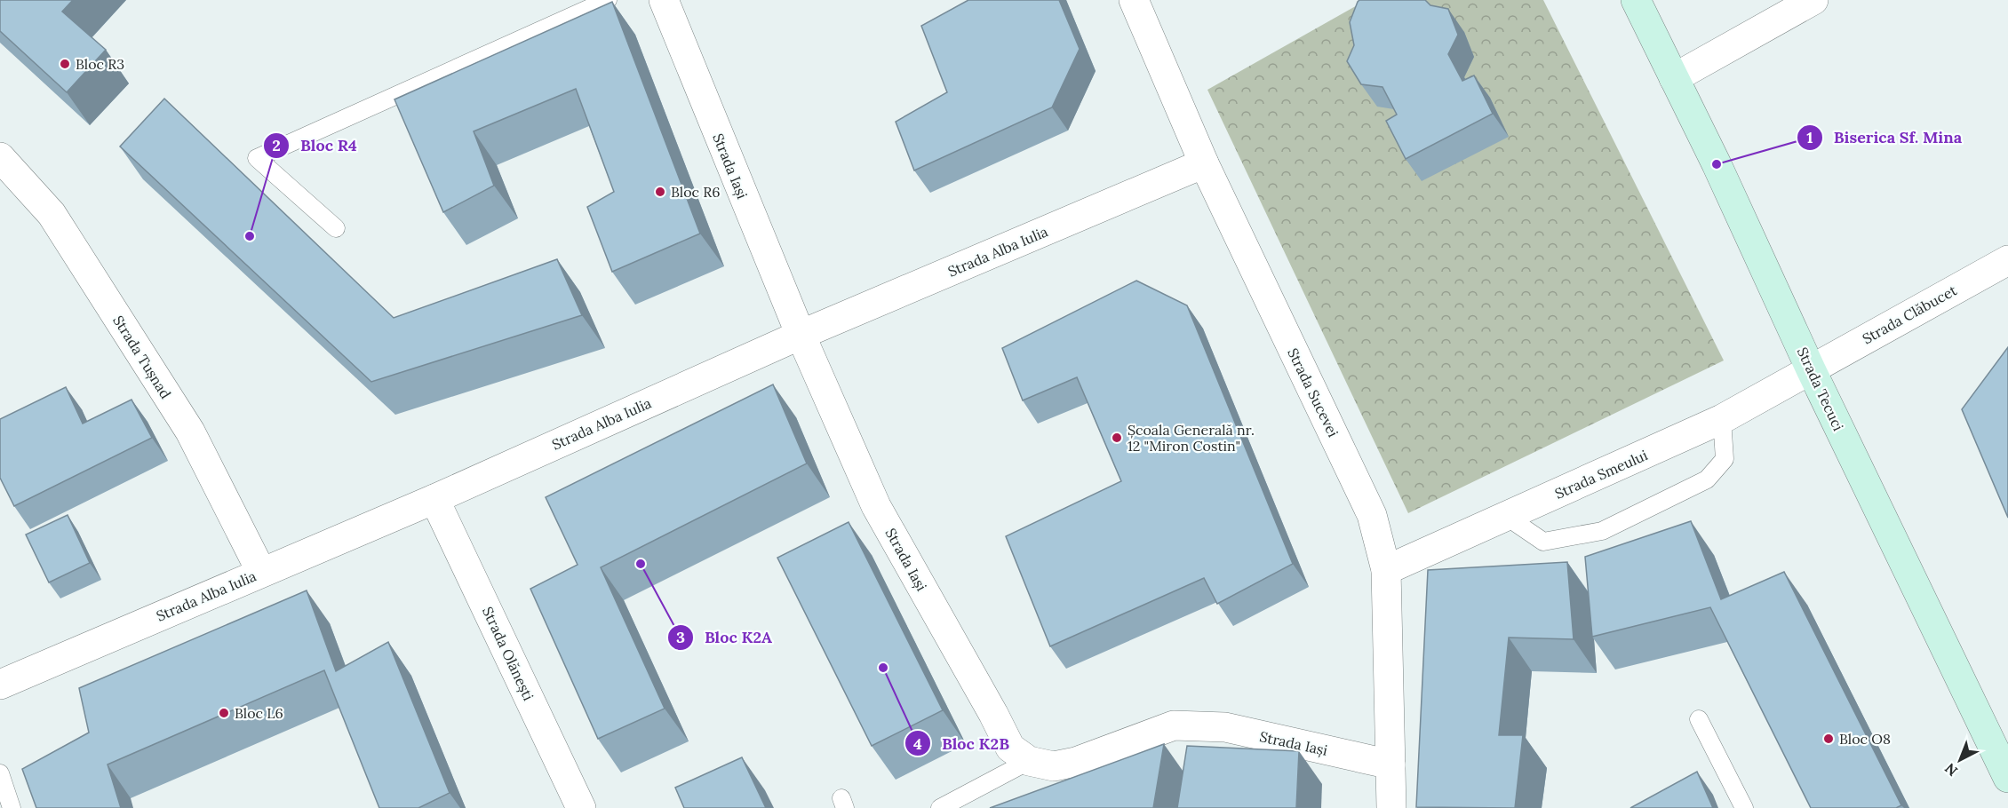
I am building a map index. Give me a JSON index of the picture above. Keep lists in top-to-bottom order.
{
  "streets": {
    "main road": ["Strada Tecuci"],
    "street": [
      "Strada Iași",
      "Strada Alba Iulia",
      "Strada Clăbucet",
      "Strada Tușnad",
      "Strada Sucevei",
      "Strada Smeului",
      "Strada Olănești"
    ]
  },
  "crossings": [
    ["Strada Iași", "Strada Alba Iulia"],
    ["Strada Iași", "Strada Sucevei"],
    ["Strada Alba Iulia", "Strada Tușnad"],
    ["Strada Alba Iulia", "Strada Sucevei"],
    ["Strada Alba Iulia", "Strada Olănești"],
    ["Strada Clăbucet", "Strada Tecuci"],
    ["Strada Clăbucet", "Strada Smeului"],
    ["Strada Tecuci", "Strada Smeului"],
    ["Strada Sucevei", "Strada Smeului"]
  ],
  "places": [
    "Bloc R3",
    "Biserica Sf. Mina",
    "Bloc R6",
    "Bloc R4",
    "Școala Generală nr. 12 \"Miron Costin\"",
    "Bloc K2A",
    "Bloc K2B",
    "Bloc L6",
    "Bloc O8"
  ],
  "north": "bottom left"
}
